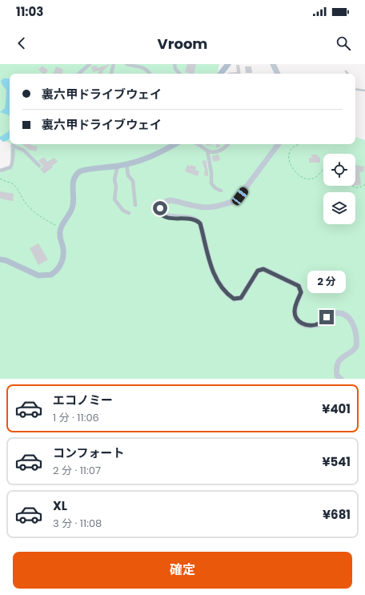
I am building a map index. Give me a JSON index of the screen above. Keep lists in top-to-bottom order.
{
  "page": {
    "status": "11:03",
    "header": "Vroom",
    "banner": ["裏六甲ドライブウェイ", "裏六甲ドライブウェイ"],
    "bubble": "2 分",
    "list": [
      {
        "name": "エコノミー",
        "note": "1 分 · 11:06",
        "value": "¥401"
      },
      {
        "name": "コンフォート",
        "note": "2 分 · 11:07",
        "value": "¥541"
      },
      {
        "name": "XL",
        "note": "3 分 · 11:08",
        "value": "¥681"
      }
    ],
    "buttons": "確定"
  }
}
